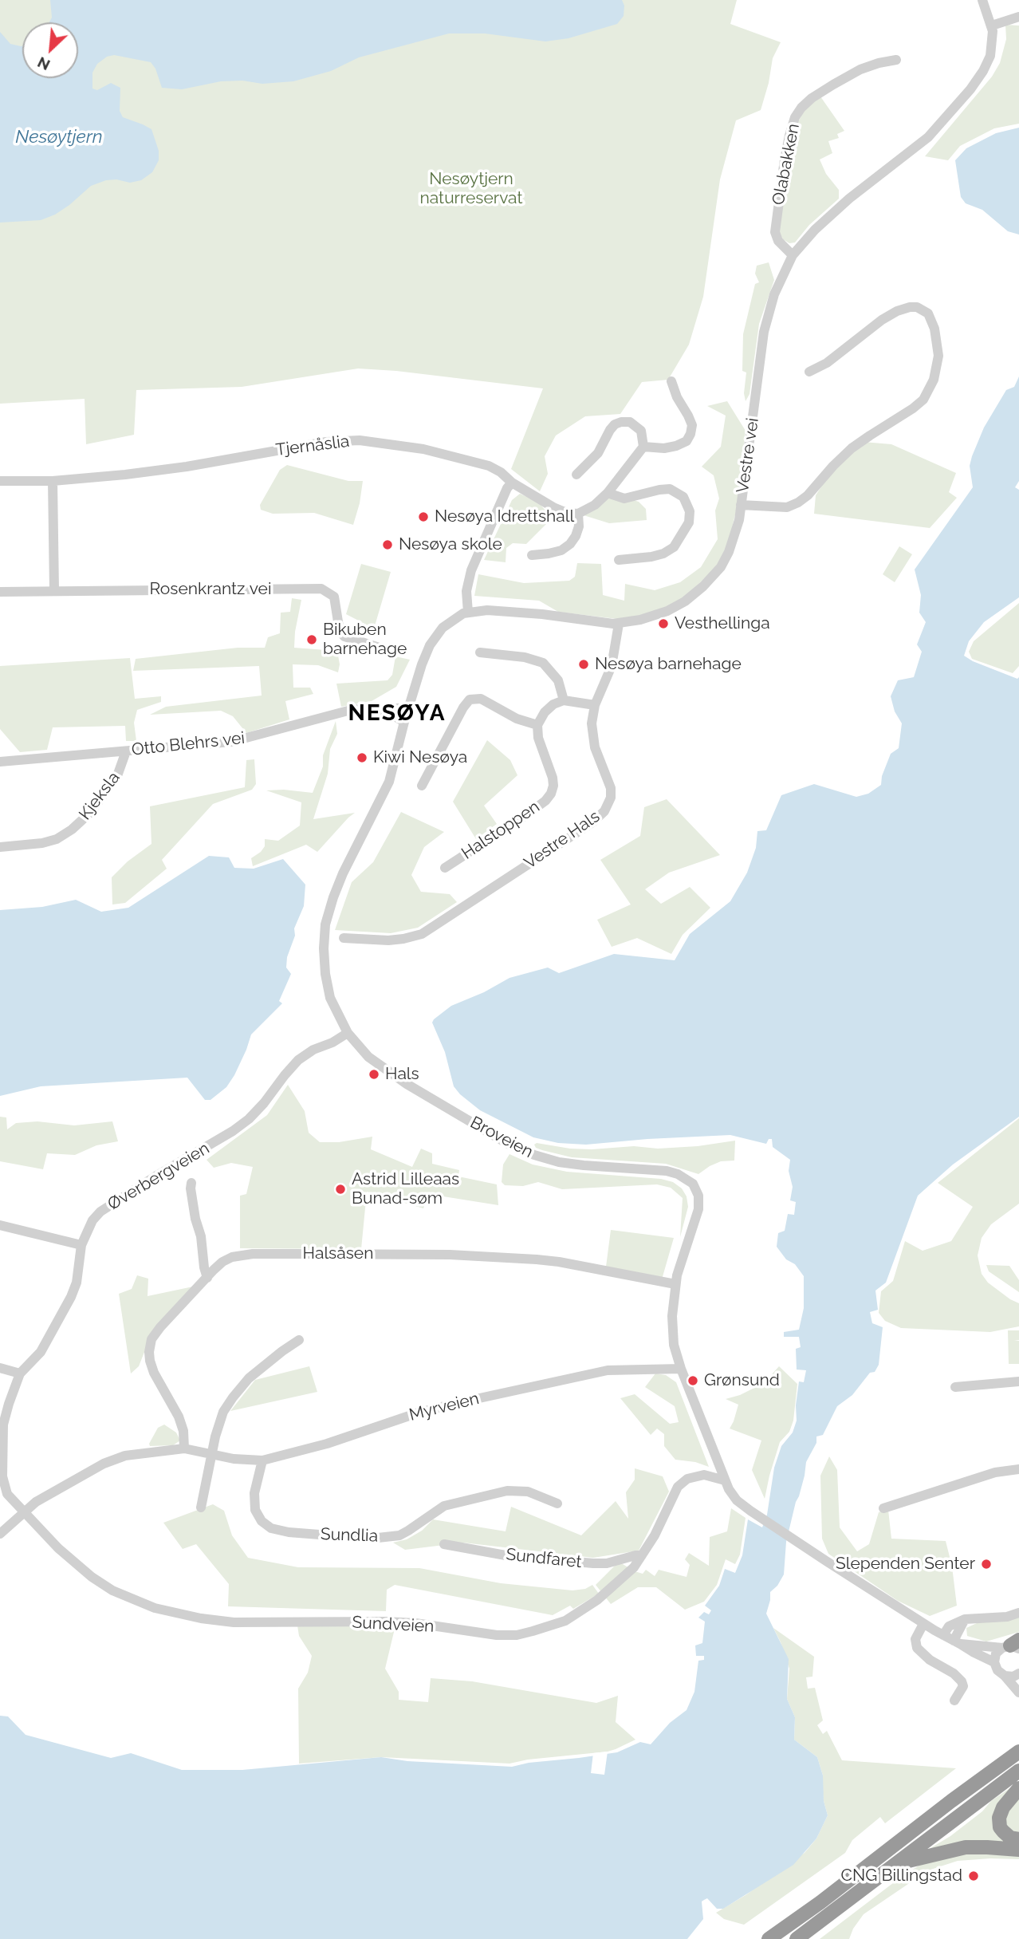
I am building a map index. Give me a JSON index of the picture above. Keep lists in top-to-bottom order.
{
  "streets": {
    "street": [
      "Olabakken",
      "Tjernåslia",
      "Vestre vei",
      "Rosenkrantz vei",
      "Otto Blehrs vei",
      "Kjeksla",
      "Halstoppen",
      "Vestre Hals",
      "Broveien",
      "Øverbergveien",
      "Halsåsen",
      "Myrveien",
      "Sundlia",
      "Sundfaret",
      "Sundveien"
    ]
  },
  "crossings": [
    ["Olabakken", "Vestre vei"],
    ["Vestre vei", "Vestre Hals"],
    ["Otto Blehrs vei", "Kjeksla"],
    ["Otto Blehrs vei", "Broveien"],
    ["Broveien", "Øverbergveien"],
    ["Broveien", "Halsåsen"],
    ["Broveien", "Myrveien"],
    ["Broveien", "Sundveien"],
    ["Øverbergveien", "Sundveien"],
    ["Halsåsen", "Myrveien"],
    ["Myrveien", "Sundlia"],
    ["Myrveien", "Sundveien"],
    ["Sundfaret", "Sundveien"]
  ],
  "districts": ["NESØYA"],
  "water": ["Nesøytjern"],
  "parks": ["Nesøytjern naturreservat"],
  "places": [
    "Nesøya Idrettshall",
    "Nesøya skole",
    "Vesthellinga",
    "Bikuben barnehage",
    "Nesøya barnehage",
    "Kiwi Nesøya",
    "Hals",
    "Astrid Lilleaas Bunad-søm",
    "Grønsund",
    "Slependen Senter",
    "CNG Billingstad"
  ],
  "north": "bottom left"
}
